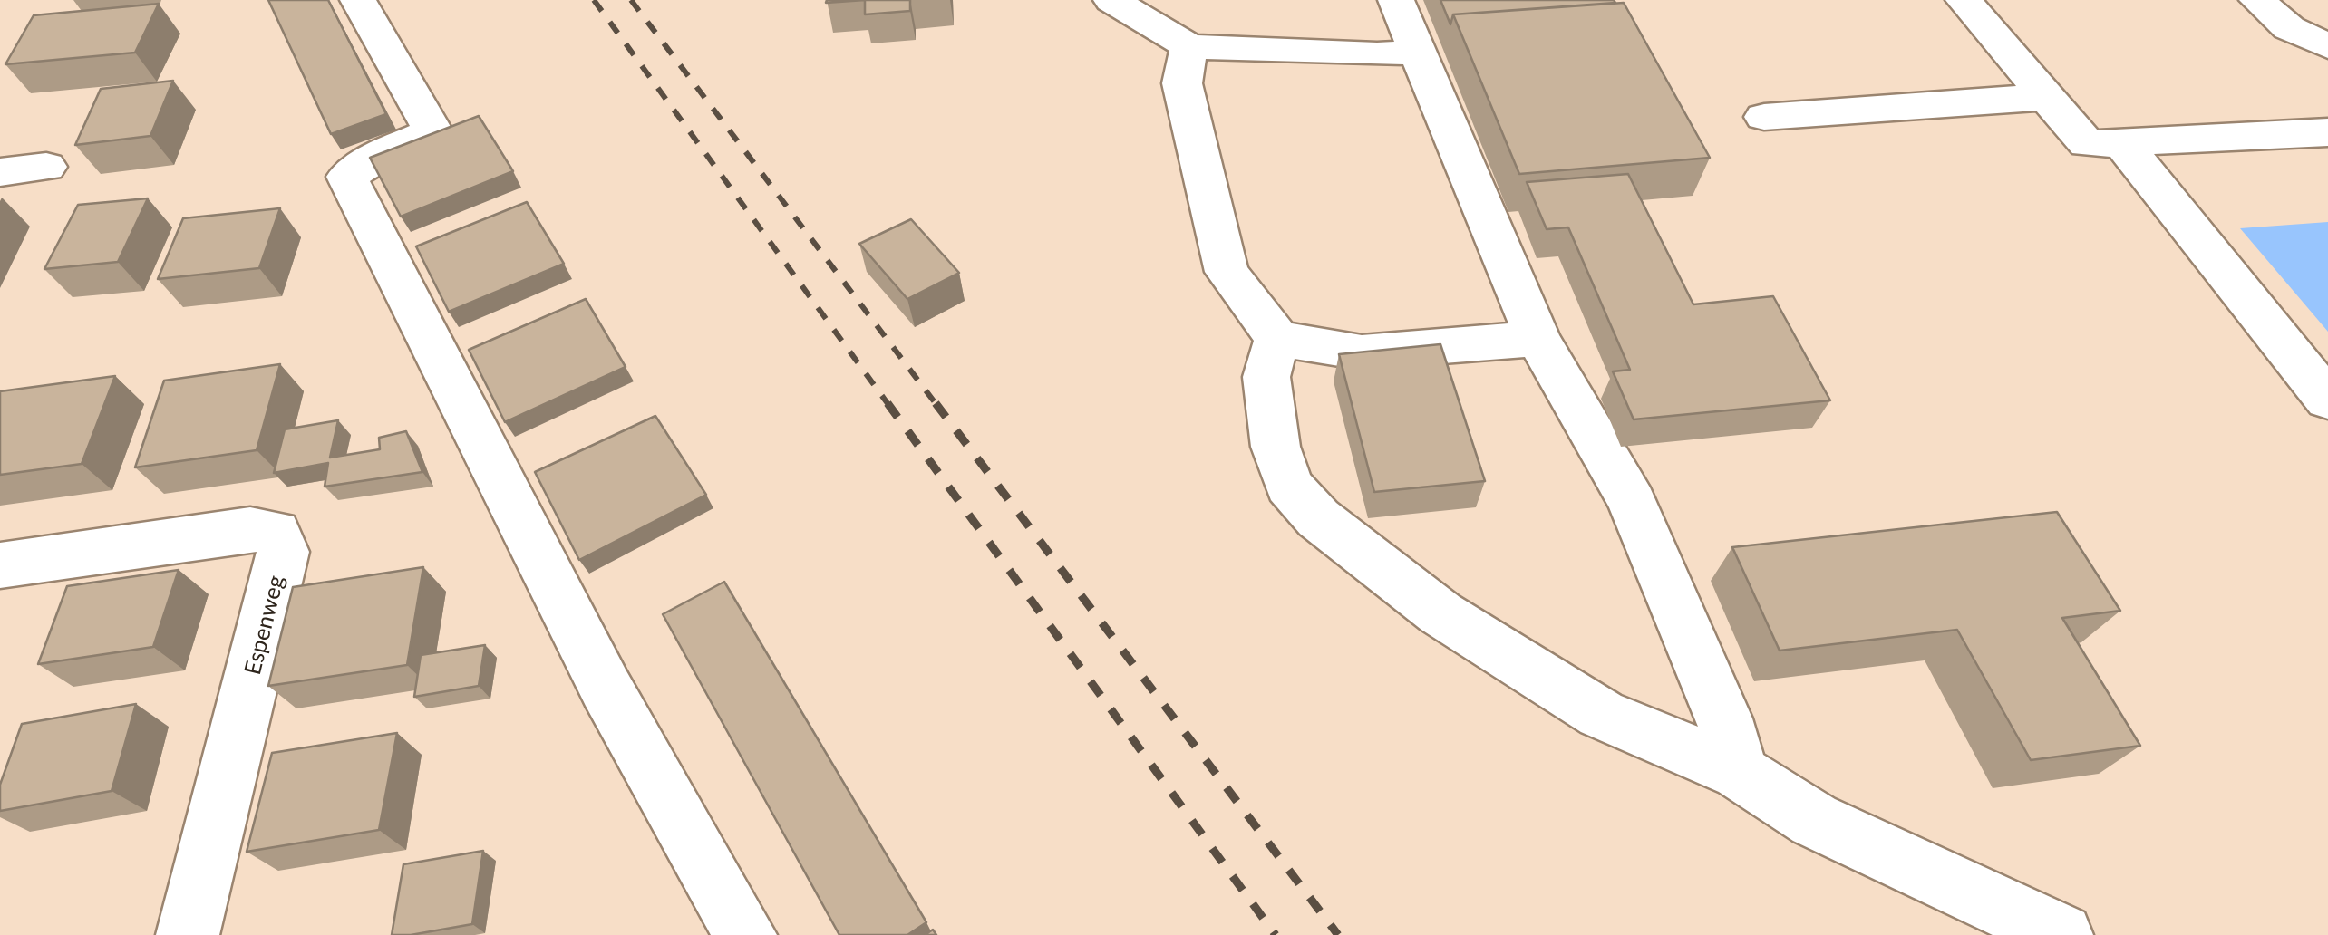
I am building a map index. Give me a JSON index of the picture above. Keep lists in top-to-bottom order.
{
  "streets": {
    "street": ["Espenweg"]
  }
}
